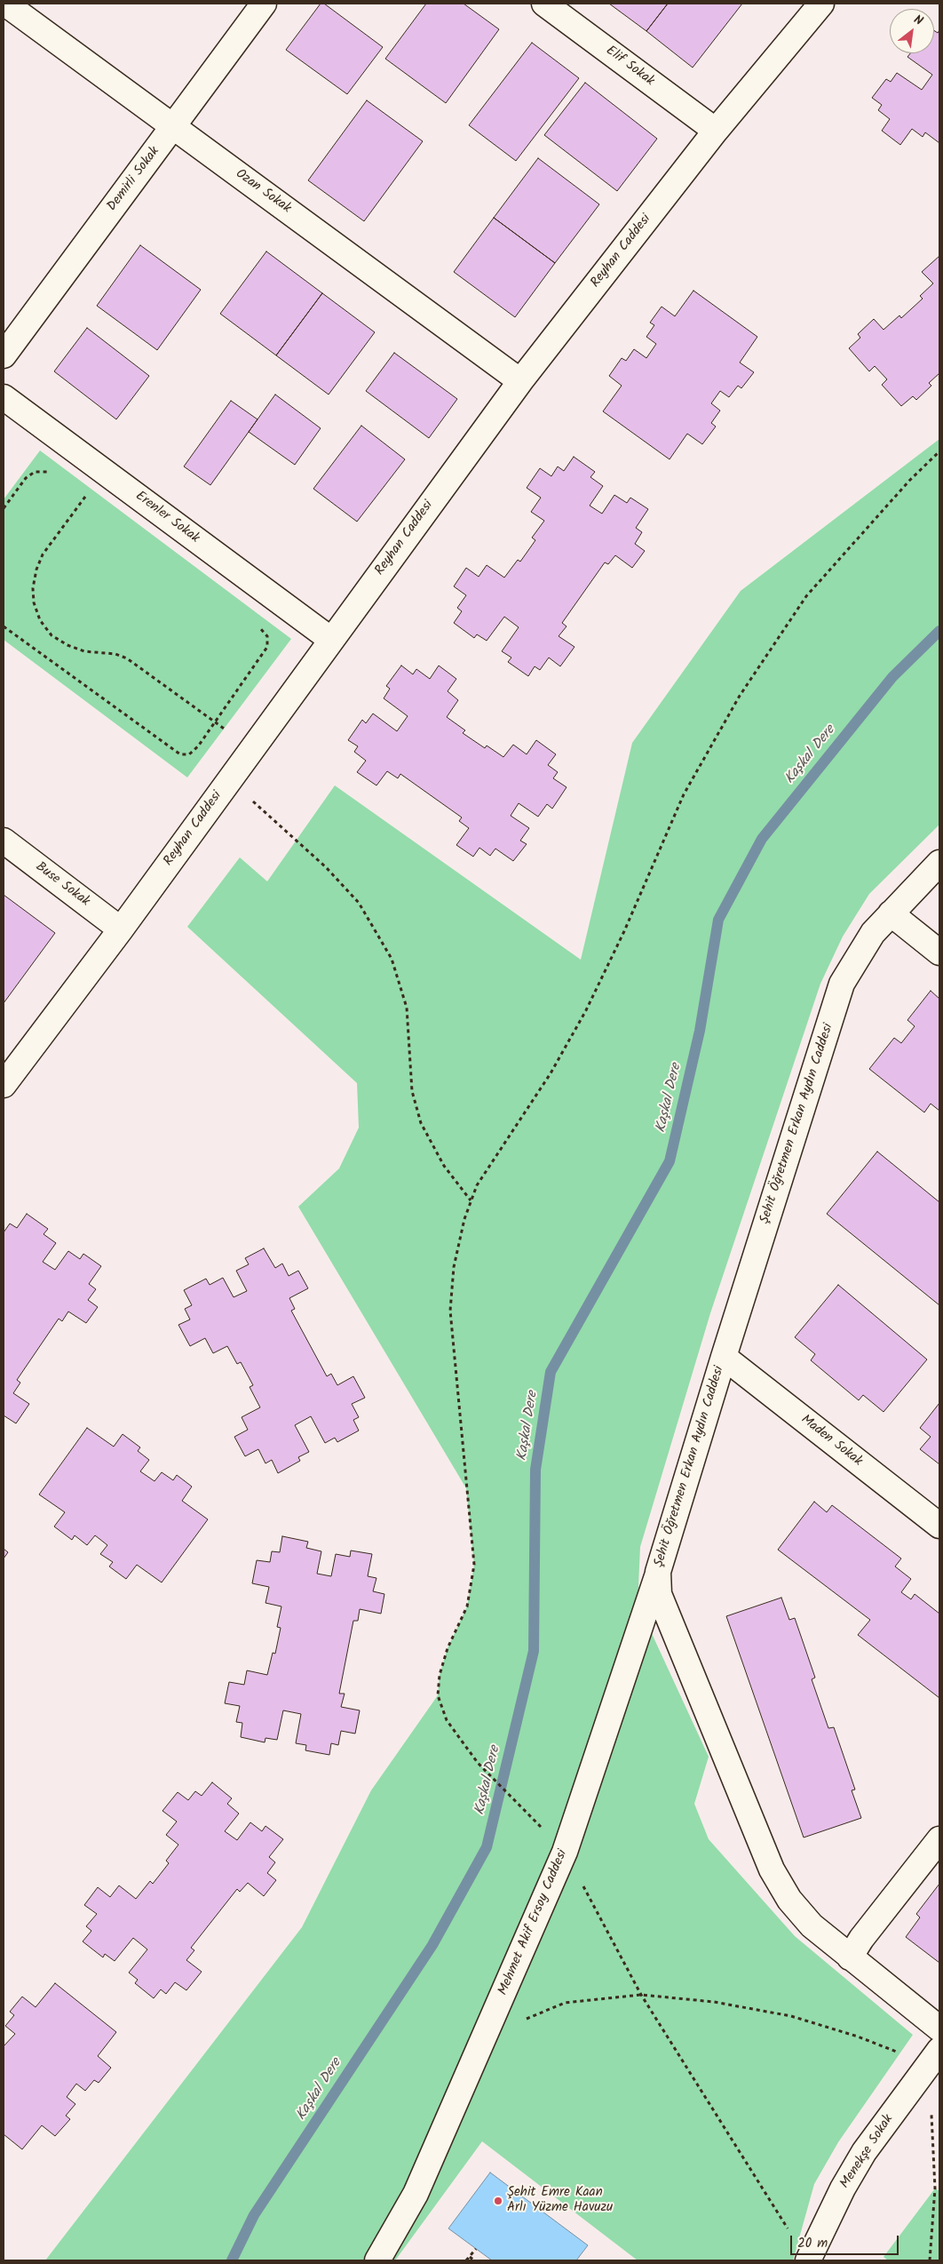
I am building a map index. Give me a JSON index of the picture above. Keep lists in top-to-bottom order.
{
  "streets": {
    "street": [
      "Elif Sokak",
      "Demirli Sokak",
      "Ozan Sokak",
      "Reyhan Caddesi",
      "Erenler Sokak",
      "Buse Sokak",
      "Şehit Öğretmen Erkan Aydın Caddesi",
      "Maden Sokak",
      "Mehmet Akif Ersoy Caddesi",
      "Menekşe Sokak"
    ]
  },
  "crossings": [
    ["Elif Sokak", "Reyhan Caddesi"],
    ["Demirli Sokak", "Ozan Sokak"],
    ["Ozan Sokak", "Reyhan Caddesi"],
    ["Reyhan Caddesi", "Erenler Sokak"],
    ["Reyhan Caddesi", "Buse Sokak"],
    ["Şehit Öğretmen Erkan Aydın Caddesi", "Maden Sokak"],
    ["Şehit Öğretmen Erkan Aydın Caddesi", "Mehmet Akif Ersoy Caddesi"]
  ],
  "water": ["Kaşkal Dere"],
  "places": ["Şehit Emre Kaan Arlı Yüzme Havuzu"],
  "scale_bar": "20 m",
  "north": "top right"
}
